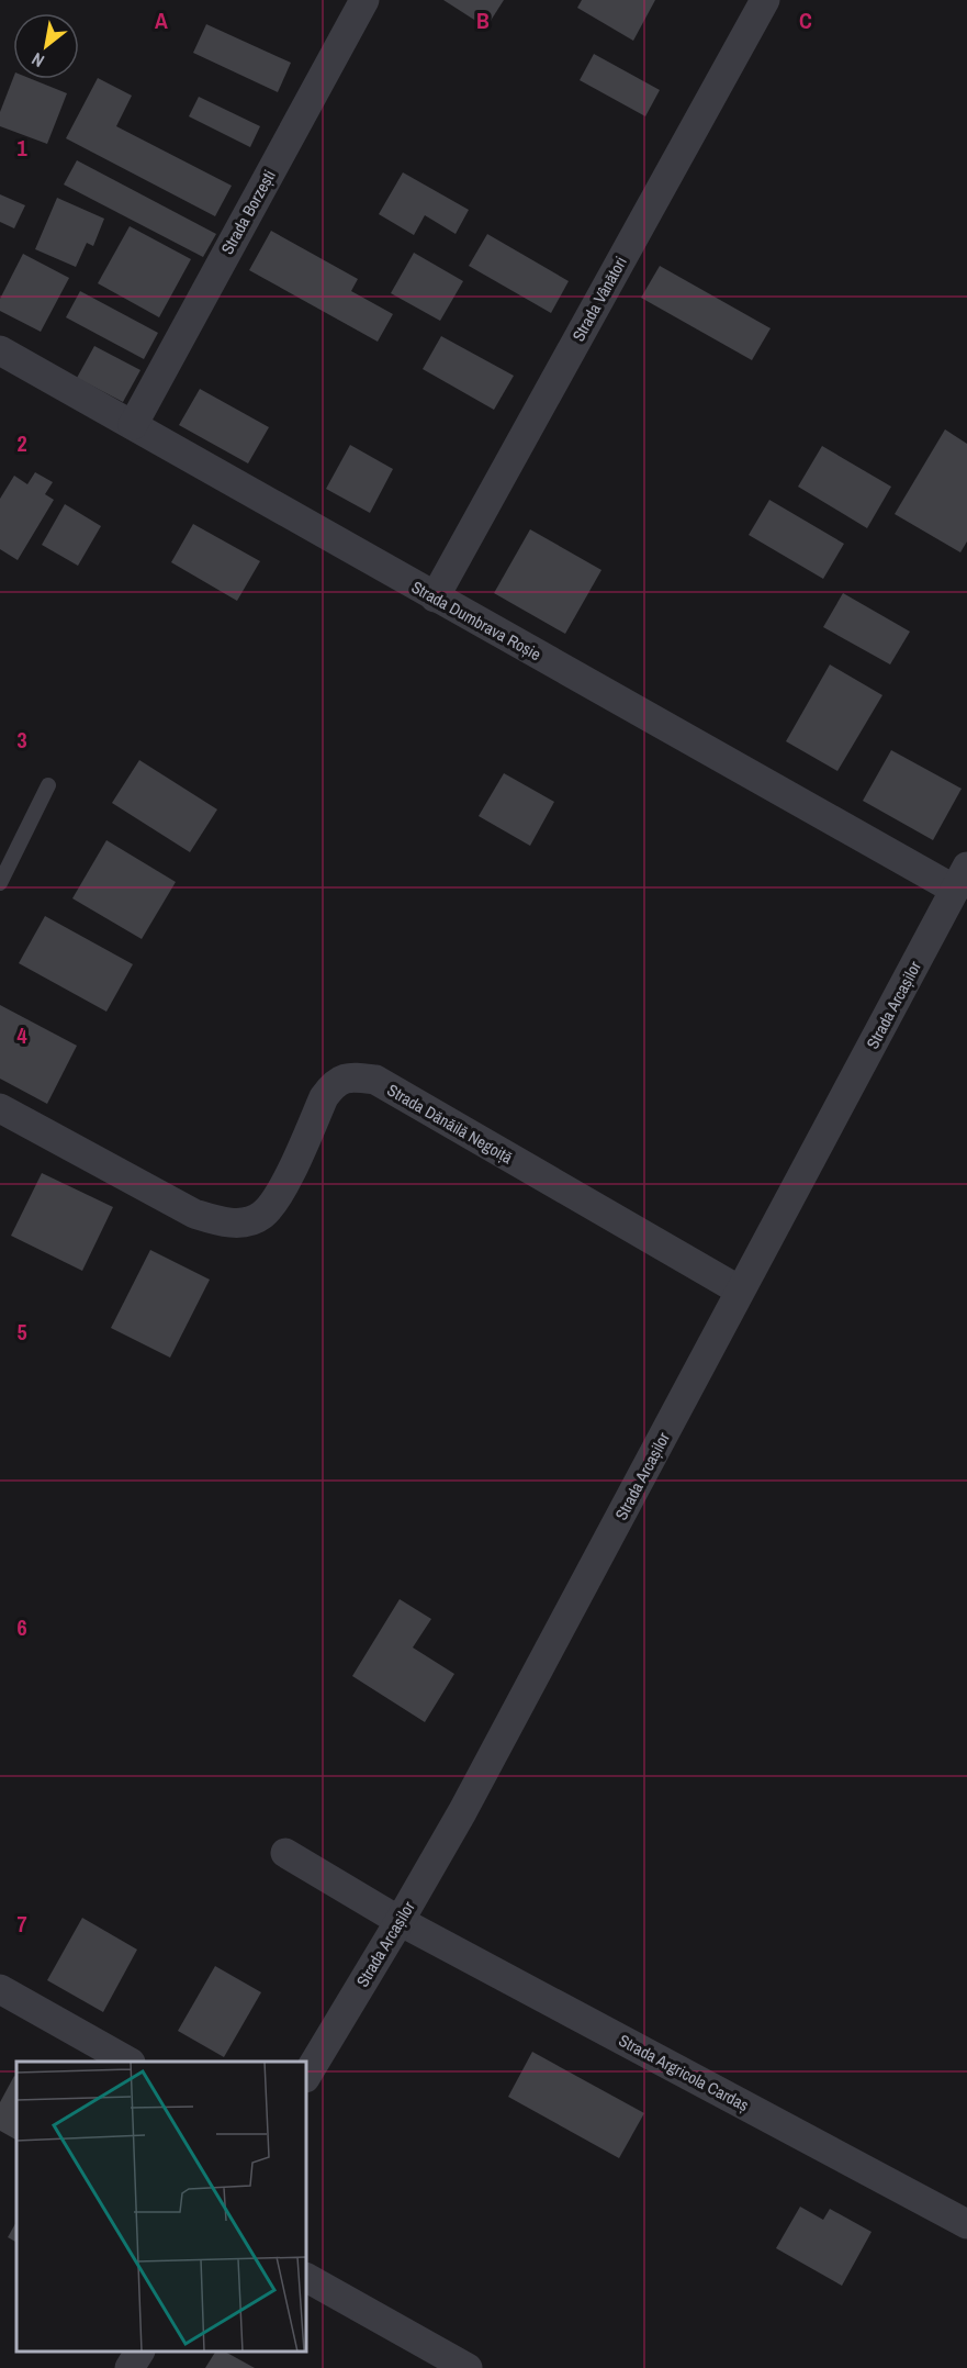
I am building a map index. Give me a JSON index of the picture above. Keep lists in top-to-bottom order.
{
  "streets": {
    "street": [
      "Strada Borzești",
      "Strada Vânători",
      "Strada Dumbrava Roșie",
      "Strada Arcașilor",
      "Strada Dănăilă Negoiță",
      "Strada Argricola Cardaș"
    ]
  },
  "crossings": [
    ["Strada Borzești", "Strada Dumbrava Roșie"],
    ["Strada Vânători", "Strada Dumbrava Roșie"],
    ["Strada Dumbrava Roșie", "Strada Arcașilor"],
    ["Strada Arcașilor", "Strada Dănăilă Negoiță"],
    ["Strada Arcașilor", "Strada Argricola Cardaș"]
  ],
  "north": "bottom left",
  "grid": {
    "columns": ["A", "B", "C"],
    "rows": [
      "1",
      "2",
      "3",
      "4",
      "5",
      "6",
      "7"
    ]
  }
}
